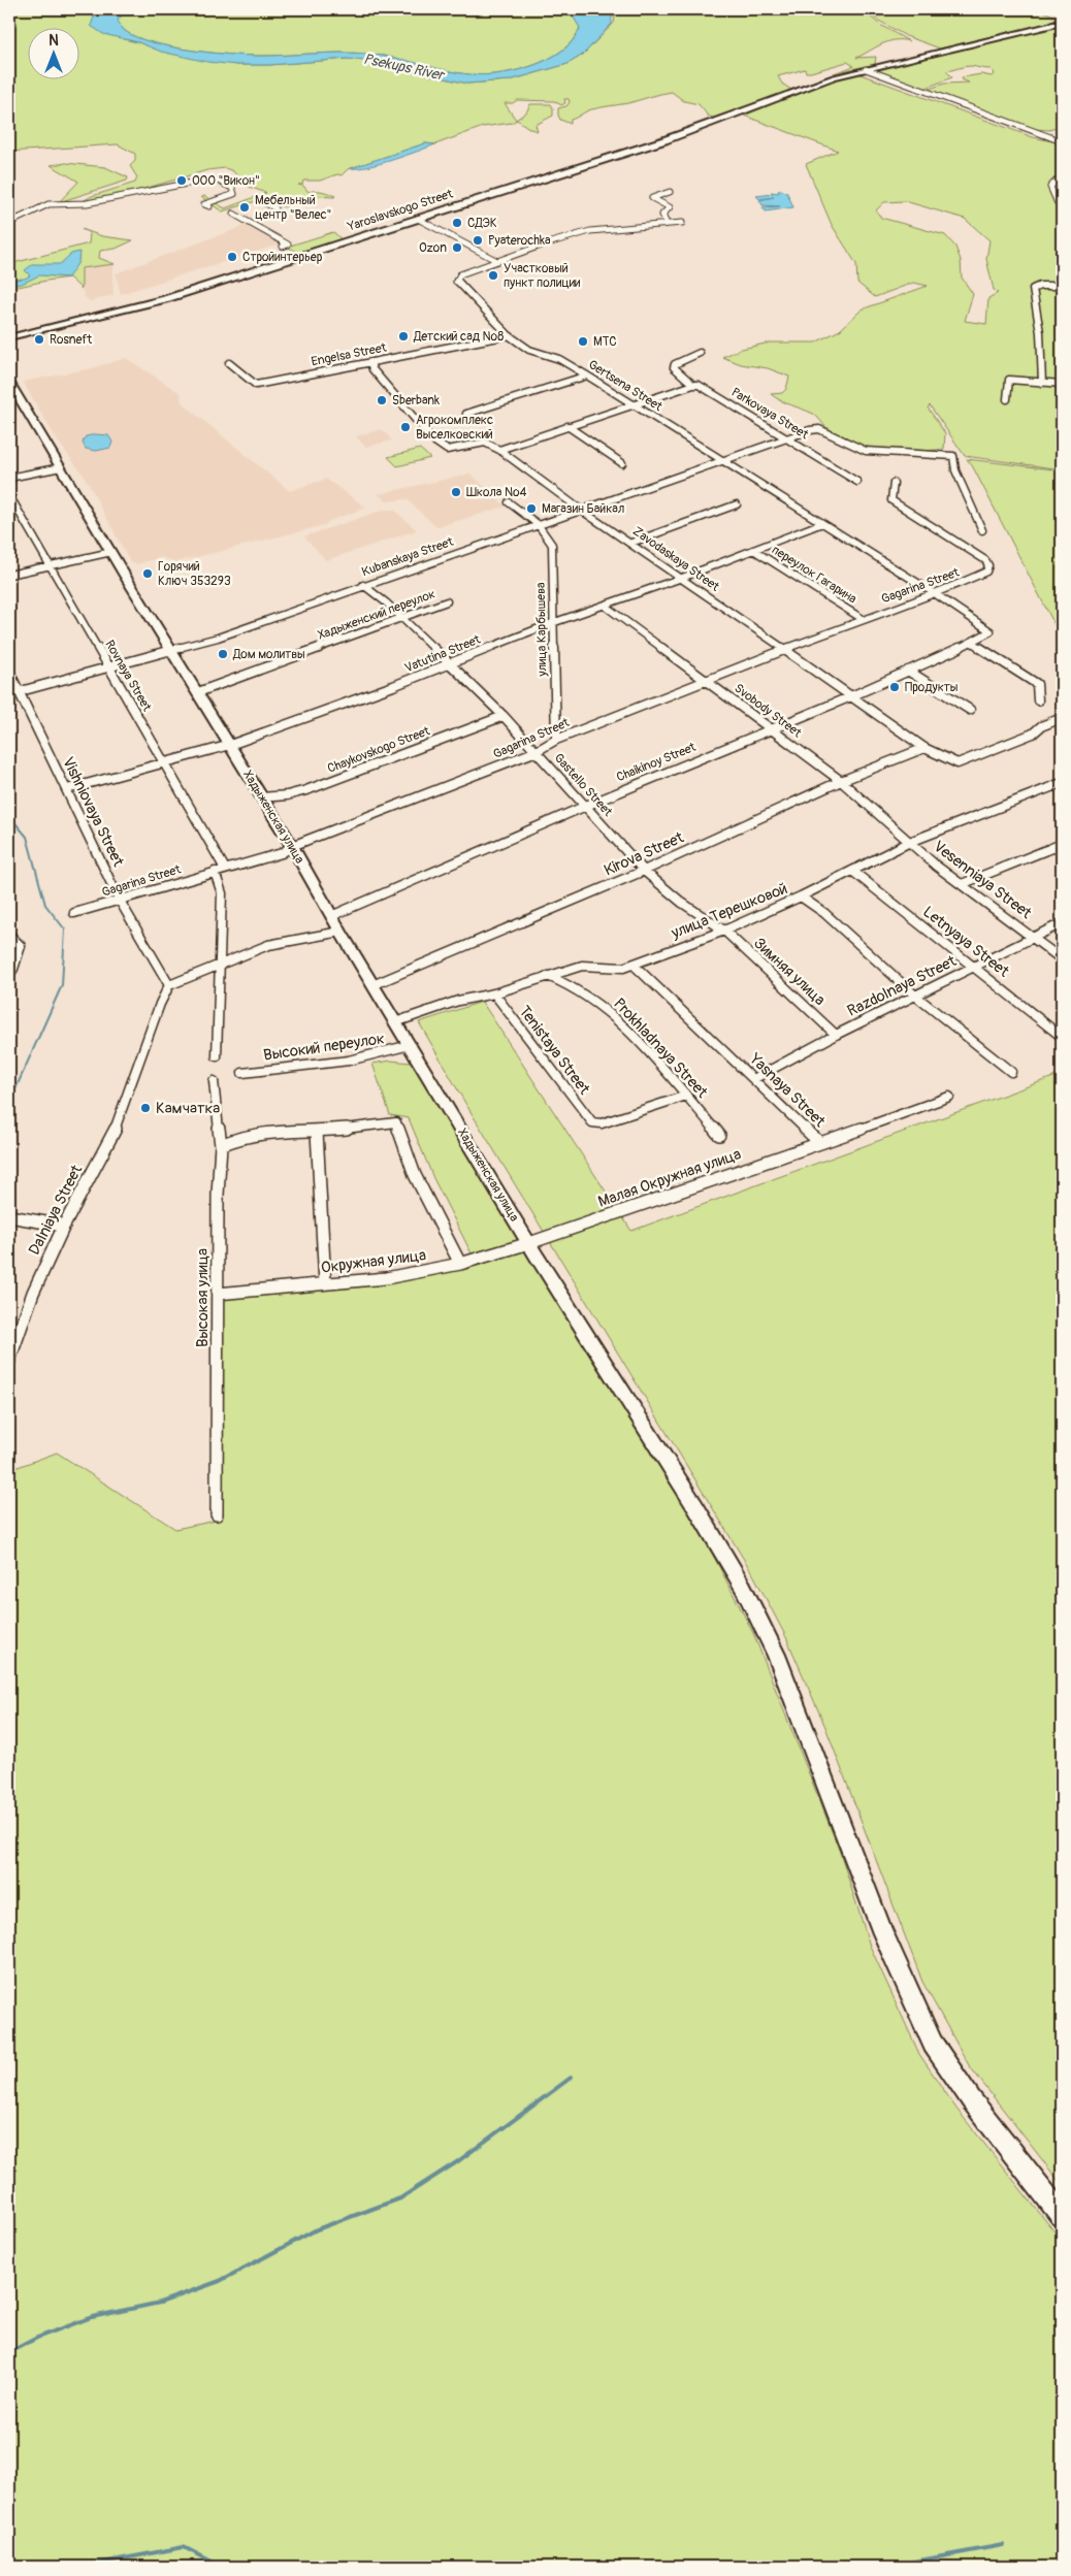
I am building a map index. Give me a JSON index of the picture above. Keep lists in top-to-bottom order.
{
  "streets": {
    "main road": ["Yaroslavskogo Street", "Хадыженская улица"],
    "street": [
      "Engelsa Street",
      "Gertsena Street",
      "Parkovaya Street",
      "Kubanskaya Street",
      "Zavodaskaya Street",
      "переулок Гагарина",
      "Gagarina Street",
      "Хадыженский переулок",
      "улица Карбышева",
      "Vatutina Street",
      "Rovnaya Street",
      "Svobody Street",
      "Chaykovskogo Street",
      "Chaikinoy Street",
      "Gastello Street",
      "Vishniovaya Street",
      "Kirova Street",
      "Vesenniaya Street",
      "улица Терешковой",
      "Letnyaya Street",
      "Зимняя улица",
      "Razdolnaya Street",
      "Высокий переулок",
      "Prokhladnaya Street",
      "Tenistaya Street",
      "Yasnaya Street",
      "Малая Окружная улица",
      "Dalniaya Street",
      "Окружная улица",
      "Высокая улица"
    ]
  },
  "crossings": [
    ["Engelsa Street", "Gertsena Street"],
    ["Engelsa Street", "Zavodaskaya Street"],
    ["Gertsena Street", "Kubanskaya Street"],
    ["Gertsena Street", "Gagarina Street"],
    ["Gertsena Street", "Vatutina Street"],
    ["Gertsena Street", "Chaikinoy Street"],
    ["Parkovaya Street", "Kubanskaya Street"],
    ["Kubanskaya Street", "Zavodaskaya Street"],
    ["Kubanskaya Street", "улица Карбышева"],
    ["Kubanskaya Street", "Rovnaya Street"],
    ["Kubanskaya Street", "Gastello Street"],
    ["Kubanskaya Street", "Vishniovaya Street"],
    ["Kubanskaya Street", "Хадыженская улица"],
    ["Zavodaskaya Street", "Gagarina Street"],
    ["Zavodaskaya Street", "Vatutina Street"],
    ["Zavodaskaya Street", "Chaikinoy Street"],
    ["Zavodaskaya Street", "Kirova Street"],
    ["переулок Гагарина", "Gagarina Street"],
    ["переулок Гагарина", "Vatutina Street"],
    ["Gagarina Street", "улица Карбышева"],
    ["Gagarina Street", "Rovnaya Street"],
    ["Gagarina Street", "Svobody Street"],
    ["Gagarina Street", "Gastello Street"],
    ["Gagarina Street", "Vishniovaya Street"],
    ["Gagarina Street", "Хадыженская улица"],
    ["Хадыженский переулок", "Gastello Street"],
    ["Хадыженский переулок", "Хадыженская улица"],
    ["улица Карбышева", "Vatutina Street"],
    ["Vatutina Street", "Rovnaya Street"],
    ["Vatutina Street", "Svobody Street"],
    ["Vatutina Street", "Gastello Street"],
    ["Vatutina Street", "Vishniovaya Street"],
    ["Vatutina Street", "Хадыженская улица"],
    ["Svobody Street", "Chaikinoy Street"],
    ["Svobody Street", "Kirova Street"],
    ["Svobody Street", "Vesenniaya Street"],
    ["Svobody Street", "улица Терешковой"],
    ["Chaykovskogo Street", "Gastello Street"],
    ["Chaykovskogo Street", "Хадыженская улица"],
    ["Chaikinoy Street", "Gastello Street"],
    ["Chaikinoy Street", "Хадыженская улица"],
    ["Gastello Street", "Kirova Street"],
    ["Gastello Street", "улица Терешковой"],
    ["Gastello Street", "Зимняя улица"],
    ["Vishniovaya Street", "Dalniaya Street"],
    ["Хадыженская улица", "Kirova Street"],
    ["Хадыженская улица", "улица Терешковой"],
    ["Хадыженская улица", "Высокий переулок"],
    ["Хадыженская улица", "Малая Окружная улица"],
    ["Хадыженская улица", "Окружная улица"],
    ["Vesenniaya Street", "улица Терешковой"],
    ["Vesenniaya Street", "Razdolnaya Street"],
    ["улица Терешковой", "Letnyaya Street"],
    ["улица Терешковой", "Зимняя улица"],
    ["улица Терешковой", "Prokhladnaya Street"],
    ["улица Терешковой", "Tenistaya Street"],
    ["улица Терешковой", "Yasnaya Street"],
    ["Letnyaya Street", "Razdolnaya Street"],
    ["Зимняя улица", "Razdolnaya Street"],
    ["Razdolnaya Street", "Yasnaya Street"],
    ["Prokhladnaya Street", "Tenistaya Street"],
    ["Yasnaya Street", "Малая Окружная улица"],
    ["Малая Окружная улица", "Окружная улица"],
    ["Окружная улица", "Высокая улица"]
  ],
  "water": ["Psekups River"],
  "places": [
    "ООО \"Викон\"",
    "Мебельный центр \"Велес\"",
    "СДЭК",
    "Pyaterochka",
    "Ozon",
    "Стройинтерьер",
    "Участковый пункт полиции",
    "Детский сад №8",
    "Rosneft",
    "МТС",
    "Sberbank",
    "Агрокомплекс Выселковский",
    "Школа №4",
    "Магазин Байкал",
    "Горячий Ключ 353293",
    "Дом молитвы",
    "Продукты",
    "Камчатка"
  ],
  "north": "top"
}
